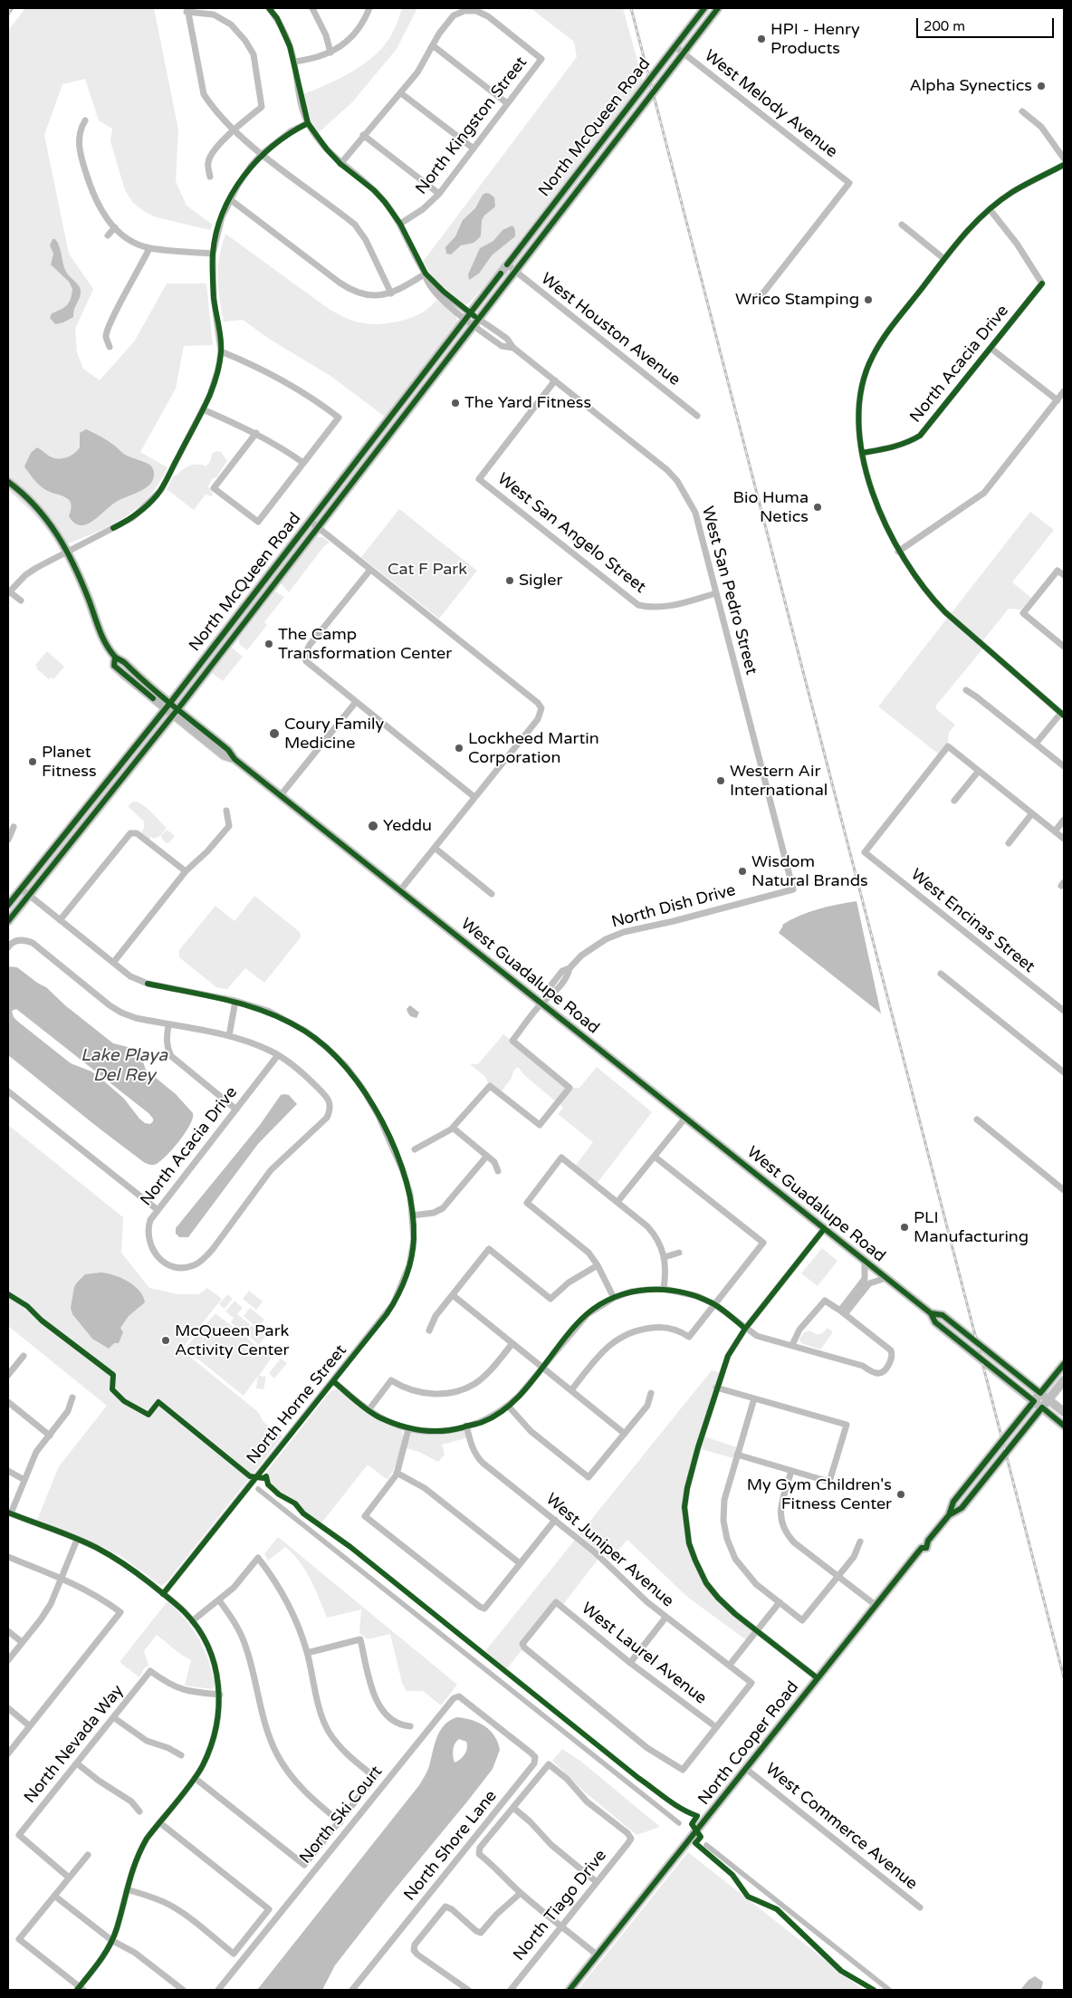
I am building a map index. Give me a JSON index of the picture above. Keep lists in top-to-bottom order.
{
  "streets": {
    "main road": ["North McQueen Road", "West Guadalupe Road", "North Cooper Road"],
    "street": [
      "West Melody Avenue",
      "North Kingston Street",
      "West Houston Avenue",
      "North Acacia Drive",
      "West San Angelo Street",
      "West San Pedro Street",
      "North Dish Drive",
      "West Encinas Street",
      "North Horne Street",
      "West Juniper Avenue",
      "West Laurel Avenue",
      "North Nevada Way",
      "North Ski Court",
      "West Commerce Avenue",
      "North Shore Lane",
      "North Tiago Drive"
    ]
  },
  "crossings": [
    ["West Melody Avenue", "North McQueen Road"],
    ["North Kingston Street", "West San Pedro Street"],
    ["North McQueen Road", "West Houston Avenue"],
    ["North McQueen Road", "West San Pedro Street"],
    ["North McQueen Road", "West Guadalupe Road"],
    ["West San Angelo Street", "West San Pedro Street"],
    ["West San Pedro Street", "North Dish Drive"],
    ["North Dish Drive", "West Guadalupe Road"],
    ["West Guadalupe Road", "North Cooper Road"],
    ["West Juniper Avenue", "West Laurel Avenue"],
    ["North Cooper Road", "West Commerce Avenue"],
    ["North Ski Court", "North Shore Lane"]
  ],
  "water": ["Lake Playa Del Rey"],
  "parks": ["Cat F Park"],
  "places": [
    "HPI - Henry Products",
    "Alpha Synectics",
    "Wrico Stamping",
    "The Yard Fitness",
    "Bio Huma Netics",
    "Sigler",
    "The Camp Transformation Center",
    "Coury Family Medicine",
    "Lockheed Martin Corporation",
    "Planet Fitness",
    "Western Air International",
    "Yeddu",
    "Wisdom Natural Brands",
    "PLI Manufacturing",
    "McQueen Park Activity Center",
    "My Gym Children's Fitness Center"
  ],
  "scale_bar": "200 m"
}
